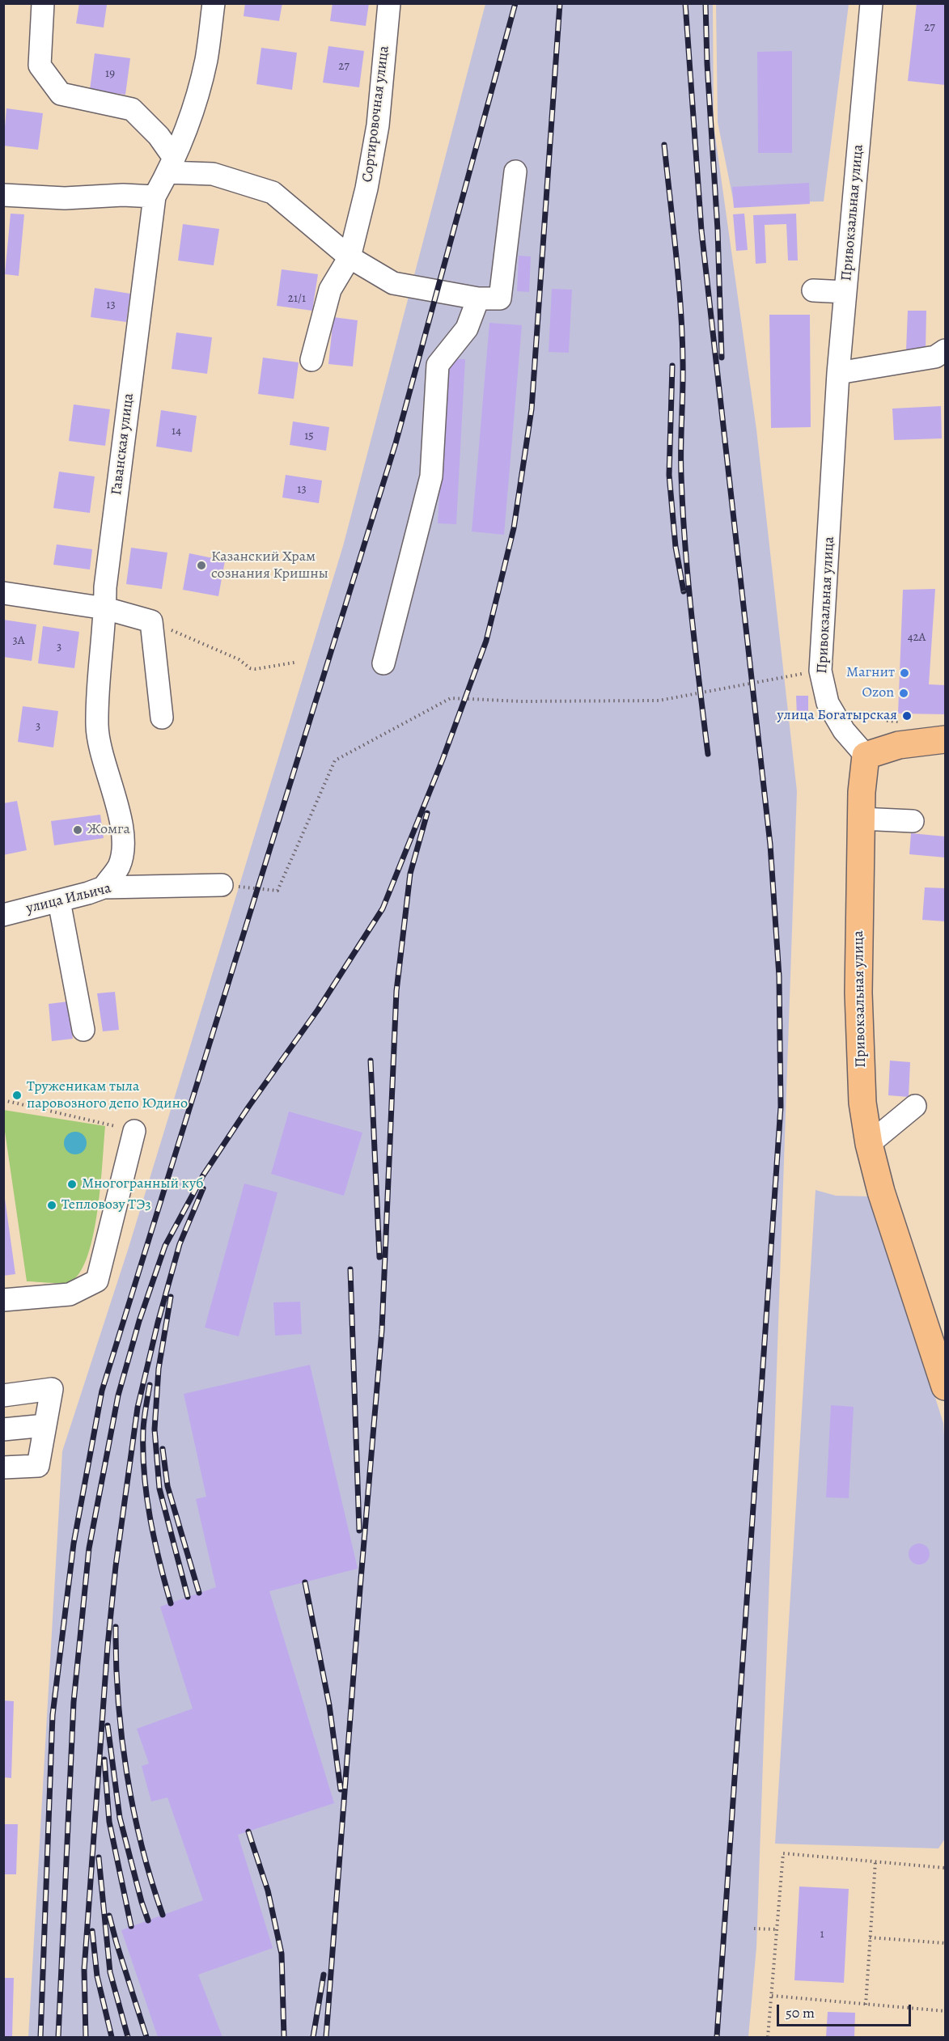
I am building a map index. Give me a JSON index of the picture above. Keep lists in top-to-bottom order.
{
  "streets": {
    "main road": ["Привокзальная улица"],
    "street": ["Сортировочная улица", "Гаванская улица", "улица Ильича"]
  },
  "crossings": [
    ["Гаванская улица", "улица Ильича"]
  ],
  "places": [
    "Казанский Храм сознания Кришны",
    "Магнит",
    "Ozon",
    "улица Богатырская",
    "Жомга",
    "Труженикам тыла паровозного депо Юдино",
    "Многогранный куб",
    "Тепловозу ТЭ3"
  ],
  "house_numbers": [
    "27",
    "27",
    "19",
    "21/1",
    "13",
    "14",
    "15",
    "13",
    "42А",
    "3А",
    "3",
    "3",
    "1"
  ],
  "scale_bar": "50 m"
}
